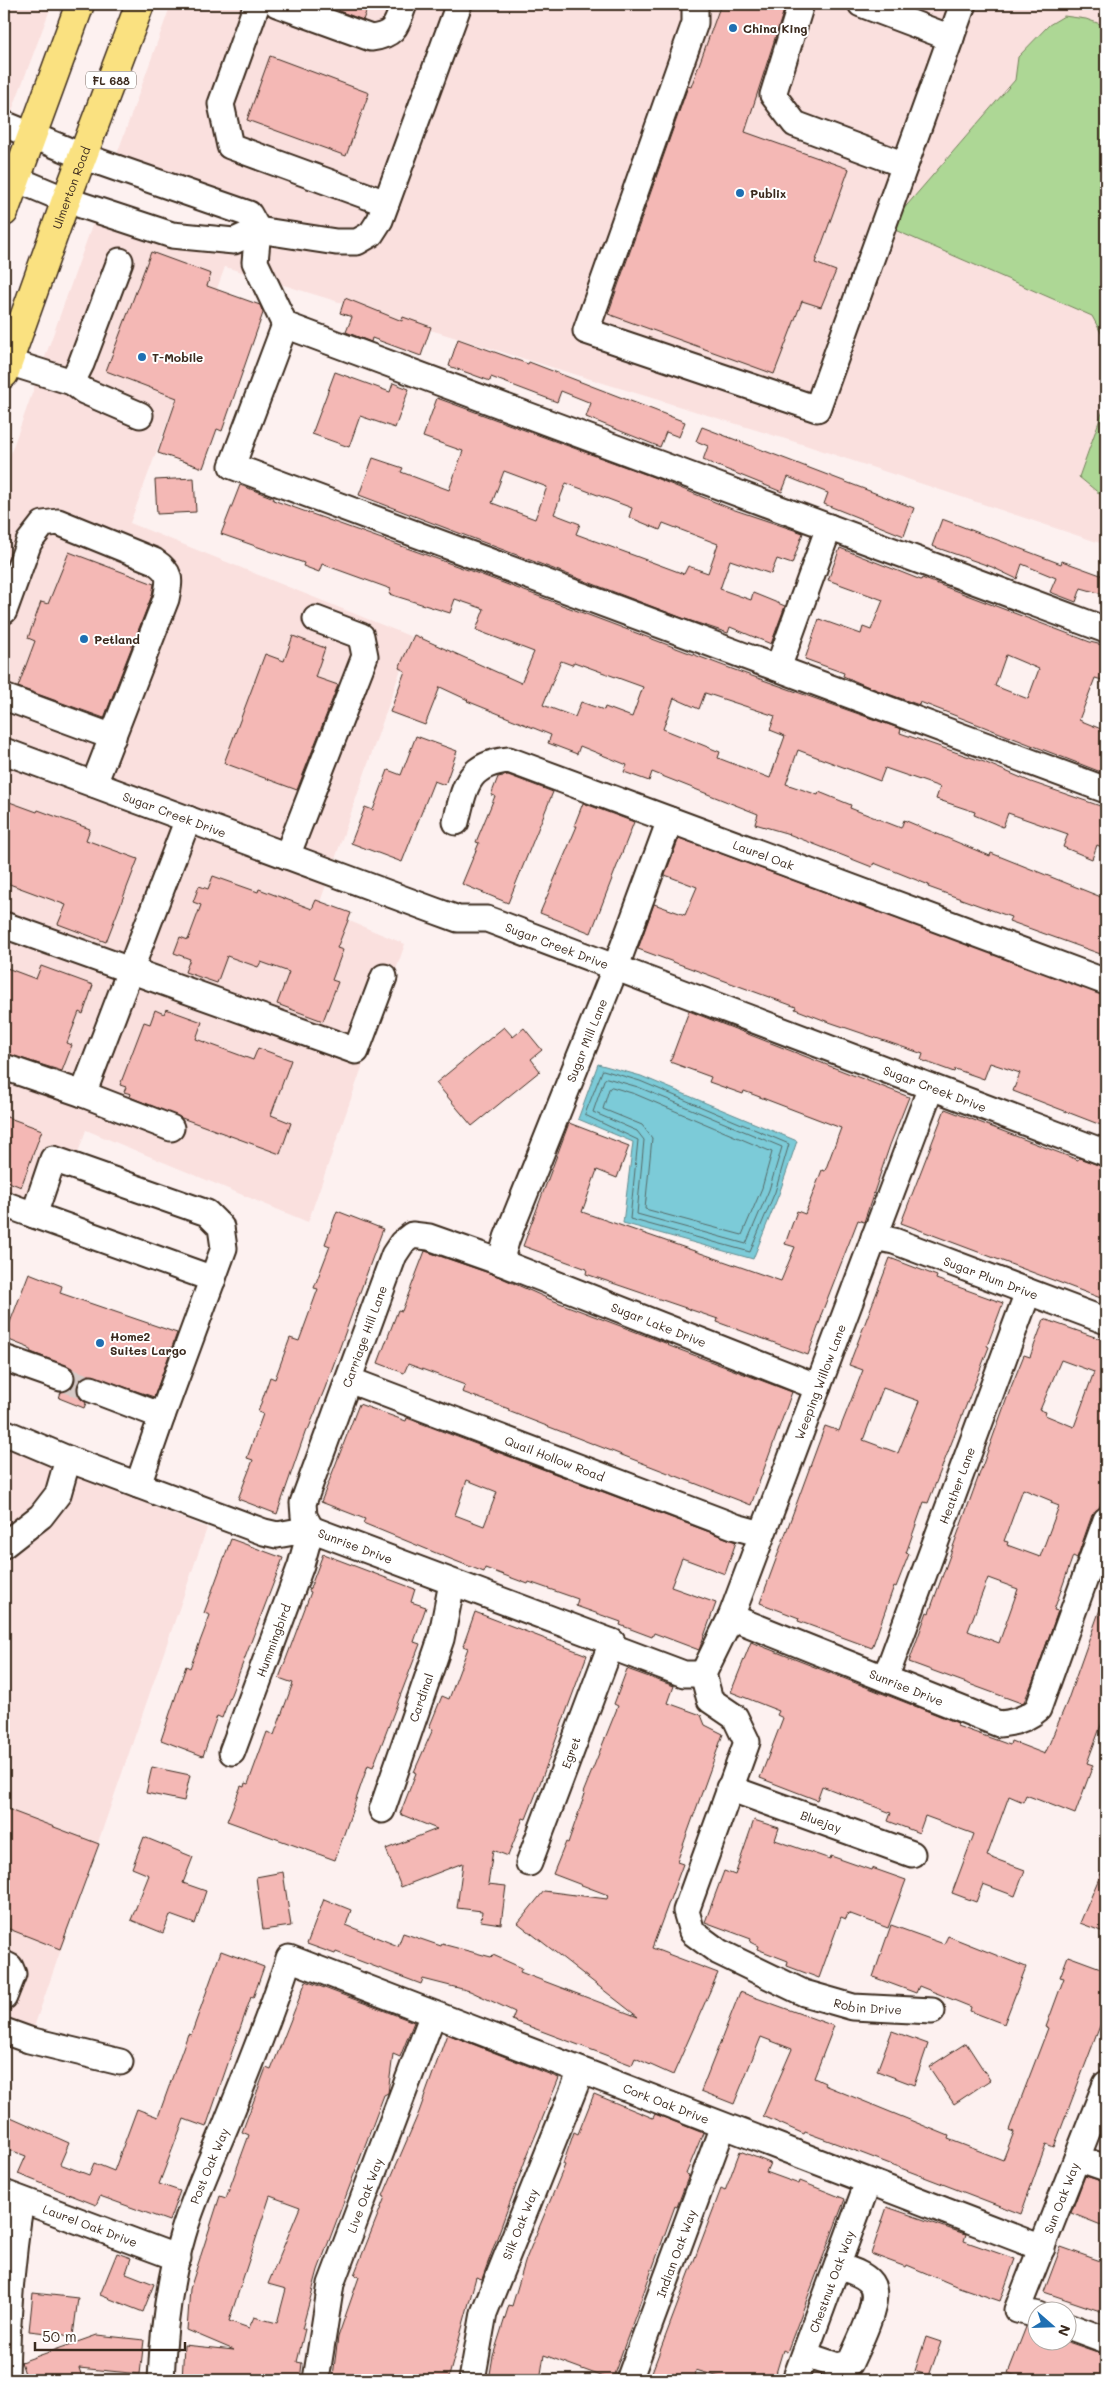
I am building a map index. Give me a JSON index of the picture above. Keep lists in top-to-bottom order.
{
  "streets": {
    "main road": ["FL 688", "Ulmerton Road"],
    "street": [
      "Sugar Creek Drive",
      "Laurel Oak",
      "Sugar Mill Lane",
      "Sugar Plum Drive",
      "Sugar Lake Drive",
      "Carriage Hill Lane",
      "Weeping Willow Lane",
      "Quail Hollow Road",
      "Heather Lane",
      "Sunrise Drive",
      "Hummingbird",
      "Cardinal",
      "Egret",
      "Bluejay",
      "Robin Drive",
      "Cork Oak Drive",
      "Post Oak Way",
      "Live Oak Way",
      "Sun Oak Way",
      "Silk Oak Way",
      "Laurel Oak Drive",
      "Indian Oak Way",
      "Chestnut Oak Way"
    ]
  },
  "crossings": [
    ["Sugar Creek Drive", "Sugar Mill Lane"],
    ["Sugar Creek Drive", "Weeping Willow Lane"],
    ["Laurel Oak", "Sugar Mill Lane"],
    ["Sugar Mill Lane", "Sugar Lake Drive"],
    ["Sugar Mill Lane", "Carriage Hill Lane"],
    ["Sugar Plum Drive", "Weeping Willow Lane"],
    ["Sugar Plum Drive", "Heather Lane"],
    ["Sugar Lake Drive", "Carriage Hill Lane"],
    ["Sugar Lake Drive", "Weeping Willow Lane"],
    ["Carriage Hill Lane", "Quail Hollow Road"],
    ["Carriage Hill Lane", "Sunrise Drive"],
    ["Carriage Hill Lane", "Hummingbird"],
    ["Weeping Willow Lane", "Quail Hollow Road"],
    ["Weeping Willow Lane", "Sunrise Drive"],
    ["Weeping Willow Lane", "Robin Drive"],
    ["Heather Lane", "Sunrise Drive"],
    ["Sunrise Drive", "Hummingbird"],
    ["Sunrise Drive", "Cardinal"],
    ["Sunrise Drive", "Egret"],
    ["Sunrise Drive", "Robin Drive"],
    ["Bluejay", "Robin Drive"],
    ["Cork Oak Drive", "Post Oak Way"],
    ["Cork Oak Drive", "Live Oak Way"],
    ["Cork Oak Drive", "Sun Oak Way"],
    ["Cork Oak Drive", "Silk Oak Way"],
    ["Cork Oak Drive", "Indian Oak Way"],
    ["Cork Oak Drive", "Chestnut Oak Way"],
    ["Post Oak Way", "Laurel Oak Drive"]
  ],
  "places": [
    "China King",
    "Publix",
    "T-Mobile",
    "Petland",
    "Home2 Suites Largo"
  ],
  "scale_bar": "50 m",
  "north": "right"
}
